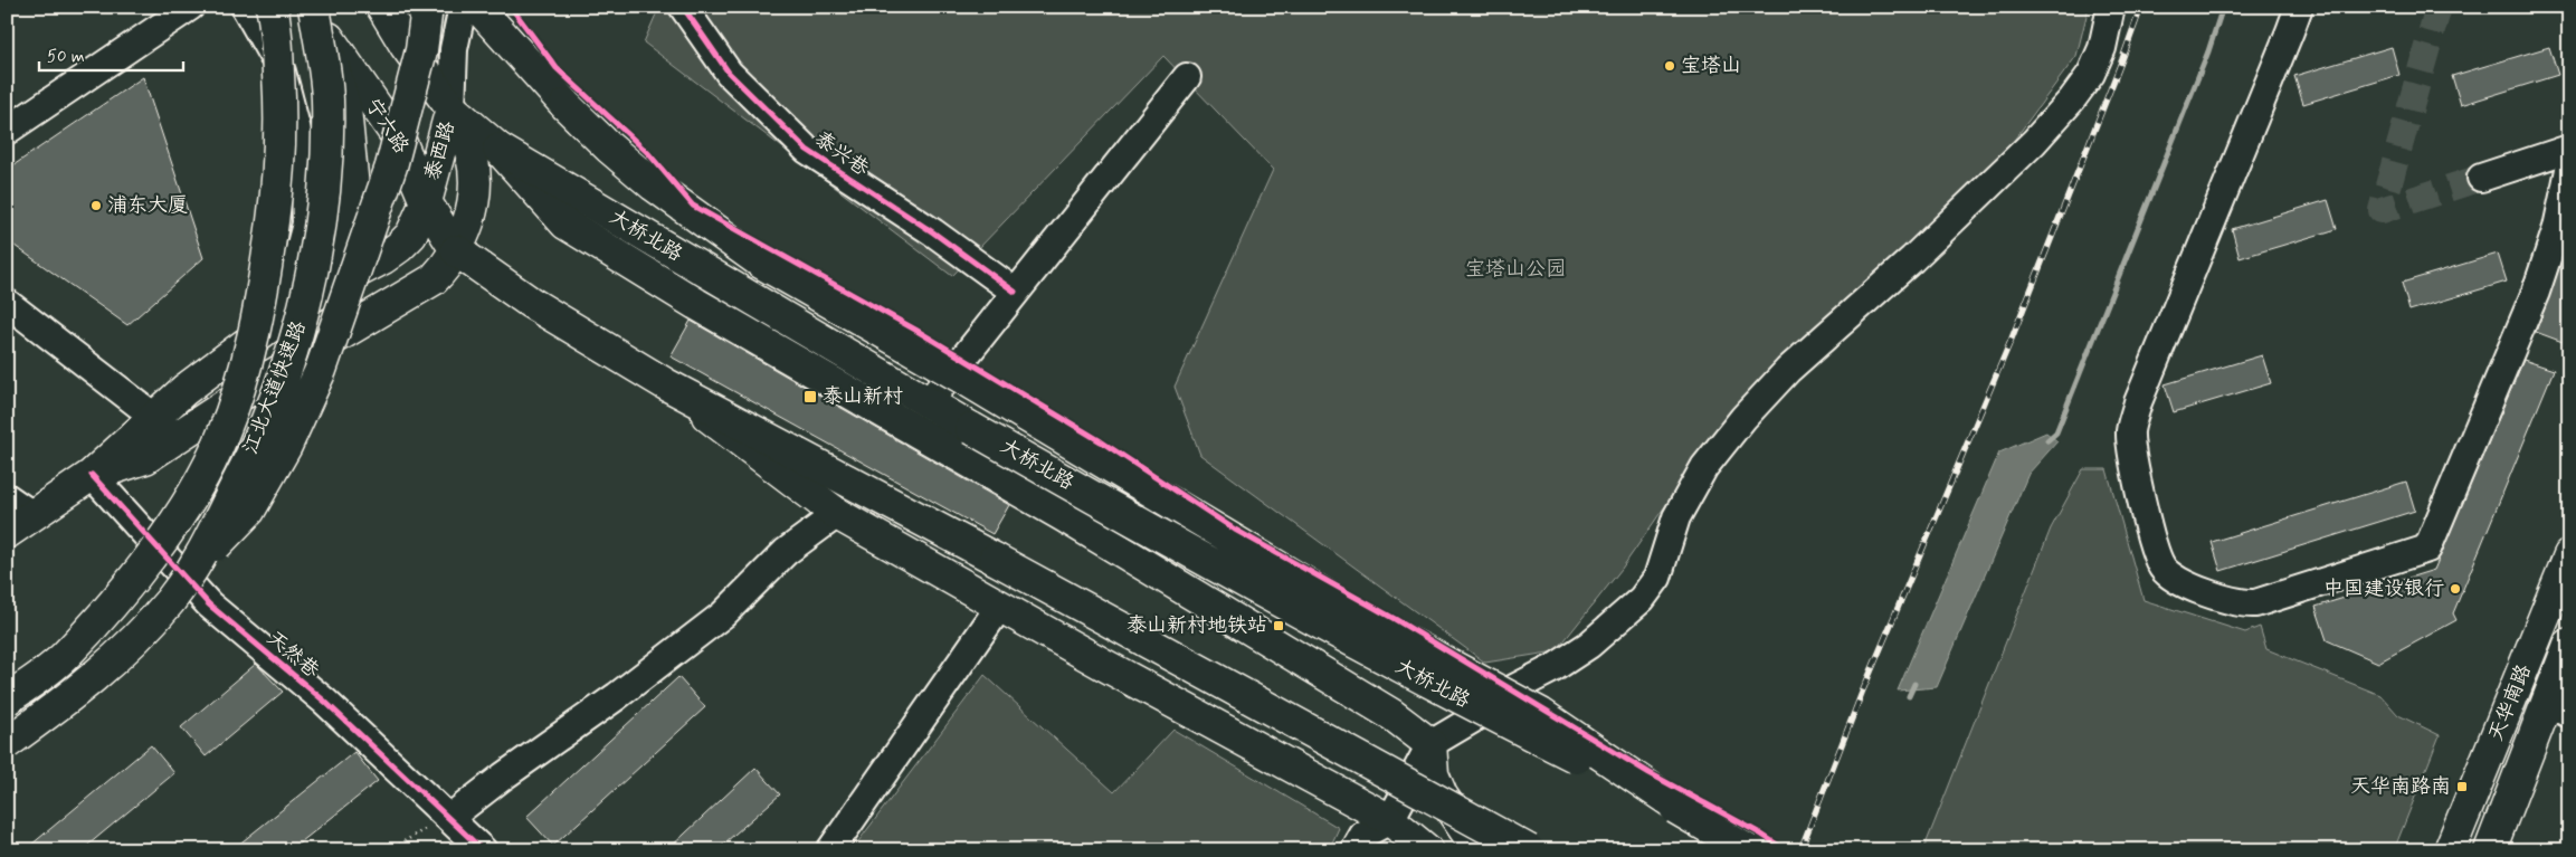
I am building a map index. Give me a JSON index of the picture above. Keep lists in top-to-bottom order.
{
  "streets": {
    "main road": [
      "宁六路",
      "泰西路",
      "大桥北路",
      "江北大道快速路",
      "天华南路"
    ],
    "street": ["泰兴巷", "天然巷"]
  },
  "crossings": [
    ["宁六路", "泰西路"],
    ["宁六路", "江北大道快速路"],
    ["泰西路", "大桥北路"],
    ["泰西路", "天然巷"]
  ],
  "parks": ["宝塔山公园"],
  "places": {
    "other": ["宝塔山", "浦东大厦", "中国建设银行"],
    "transit": ["泰山新村", "泰山新村地铁站", "天华南路南"]
  },
  "scale_bar": "50 m"
}
